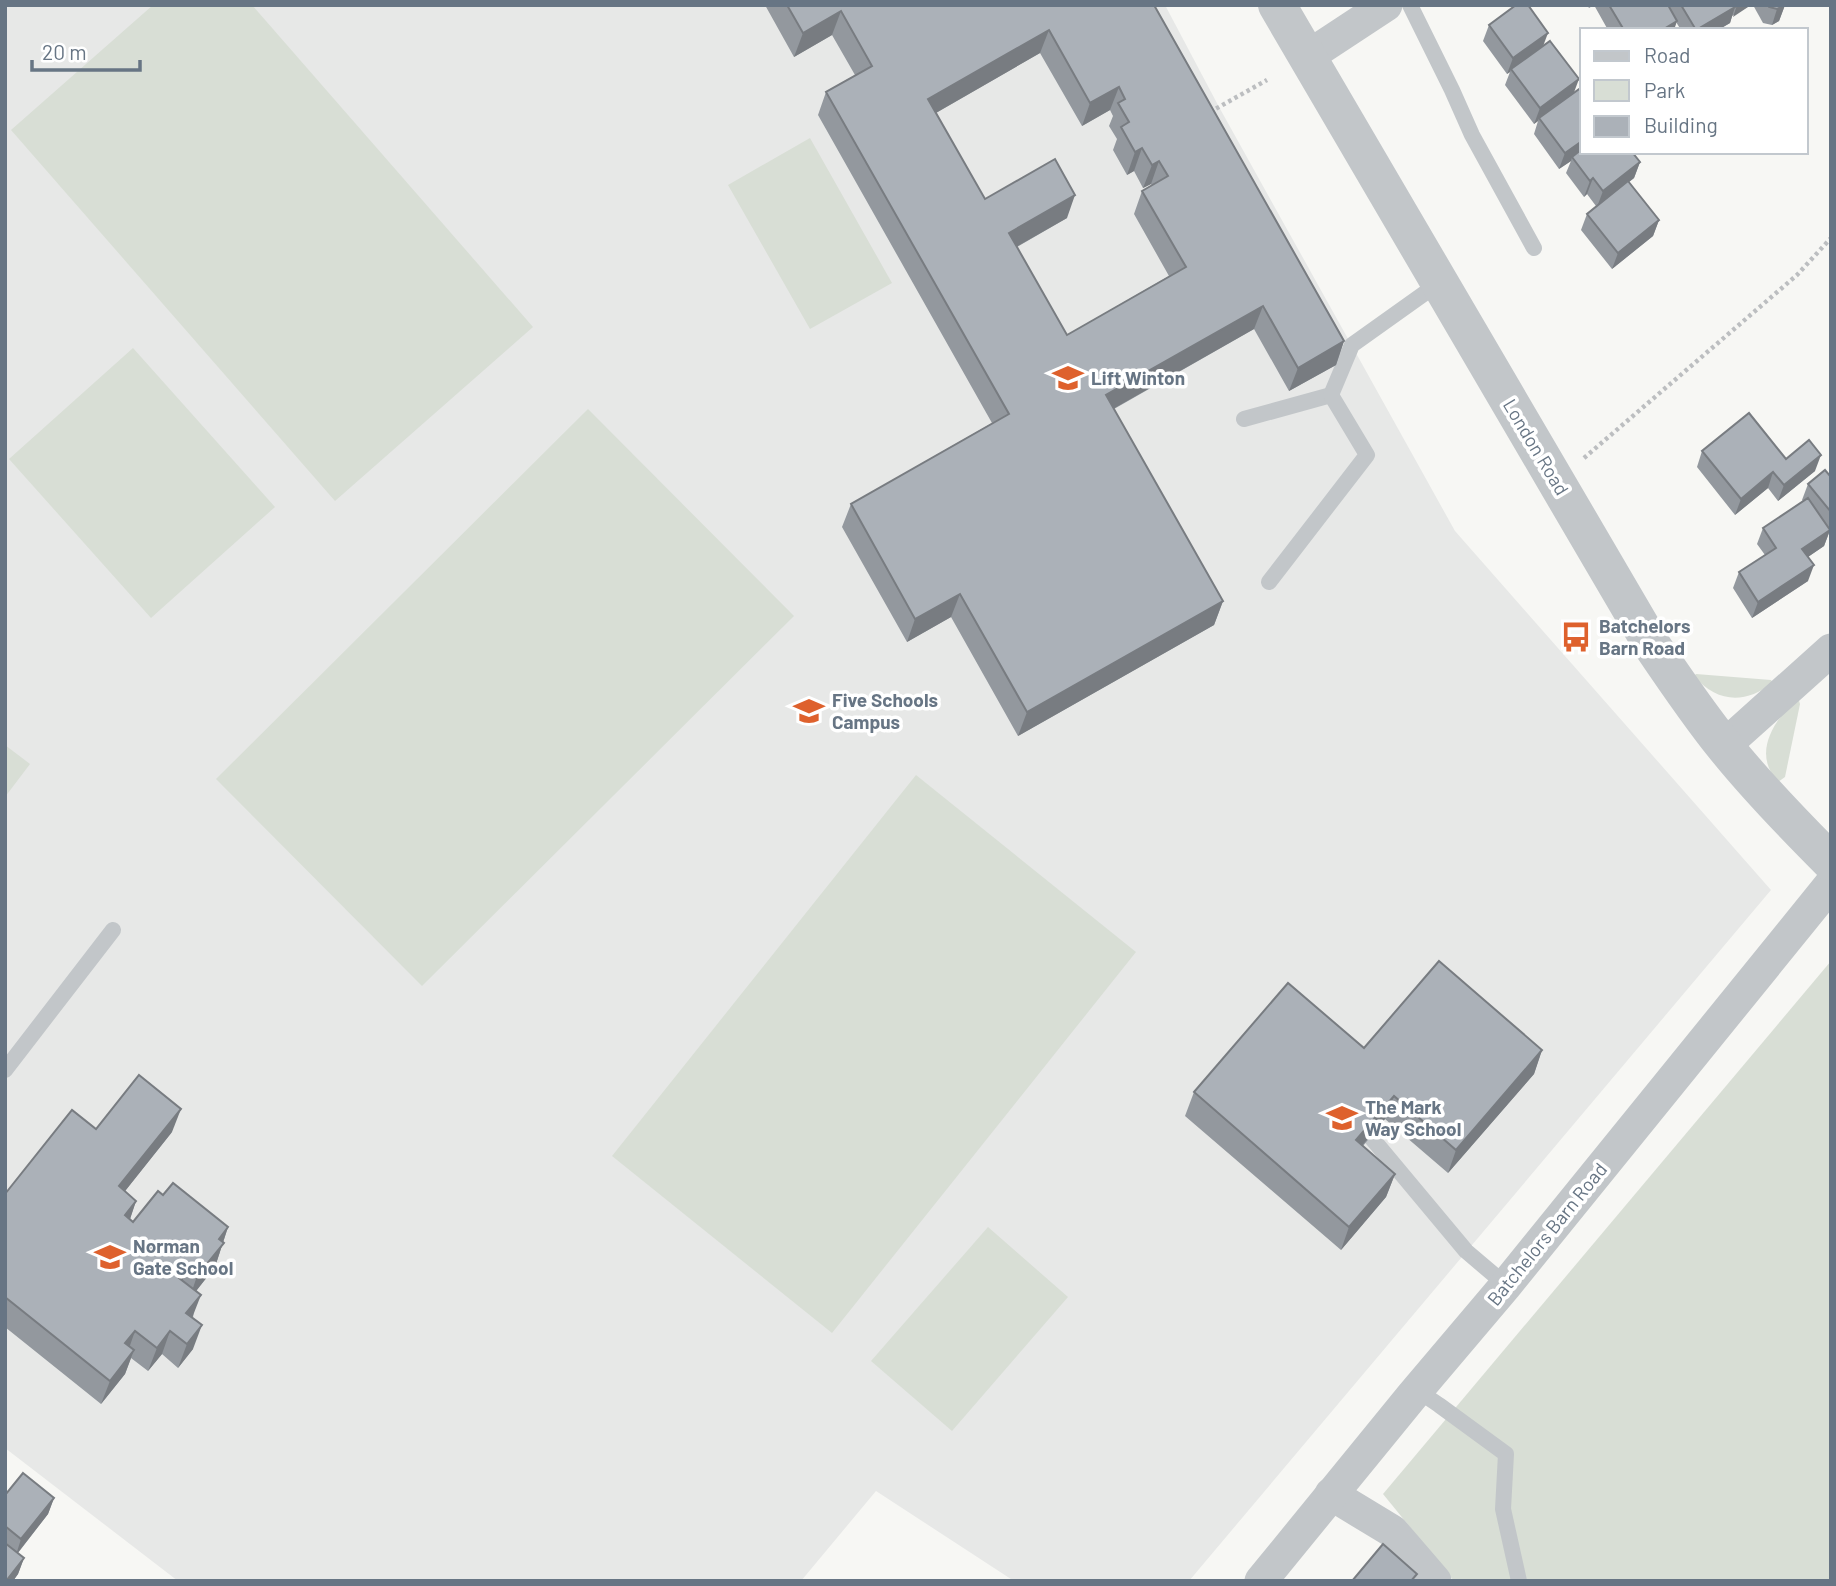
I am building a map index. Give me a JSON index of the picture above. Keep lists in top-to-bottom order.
{
  "streets": {
    "street": ["London Road", "Batchelors Barn Road"]
  },
  "places": {
    "school or university": [
      "Lift Winton",
      "Five Schools Campus",
      "The Mark Way School",
      "Norman Gate School"
    ],
    "bus stop": ["Batchelors Barn Road"]
  },
  "legend": ["Road", "Park", "Building"],
  "scale_bar": "20 m"
}
